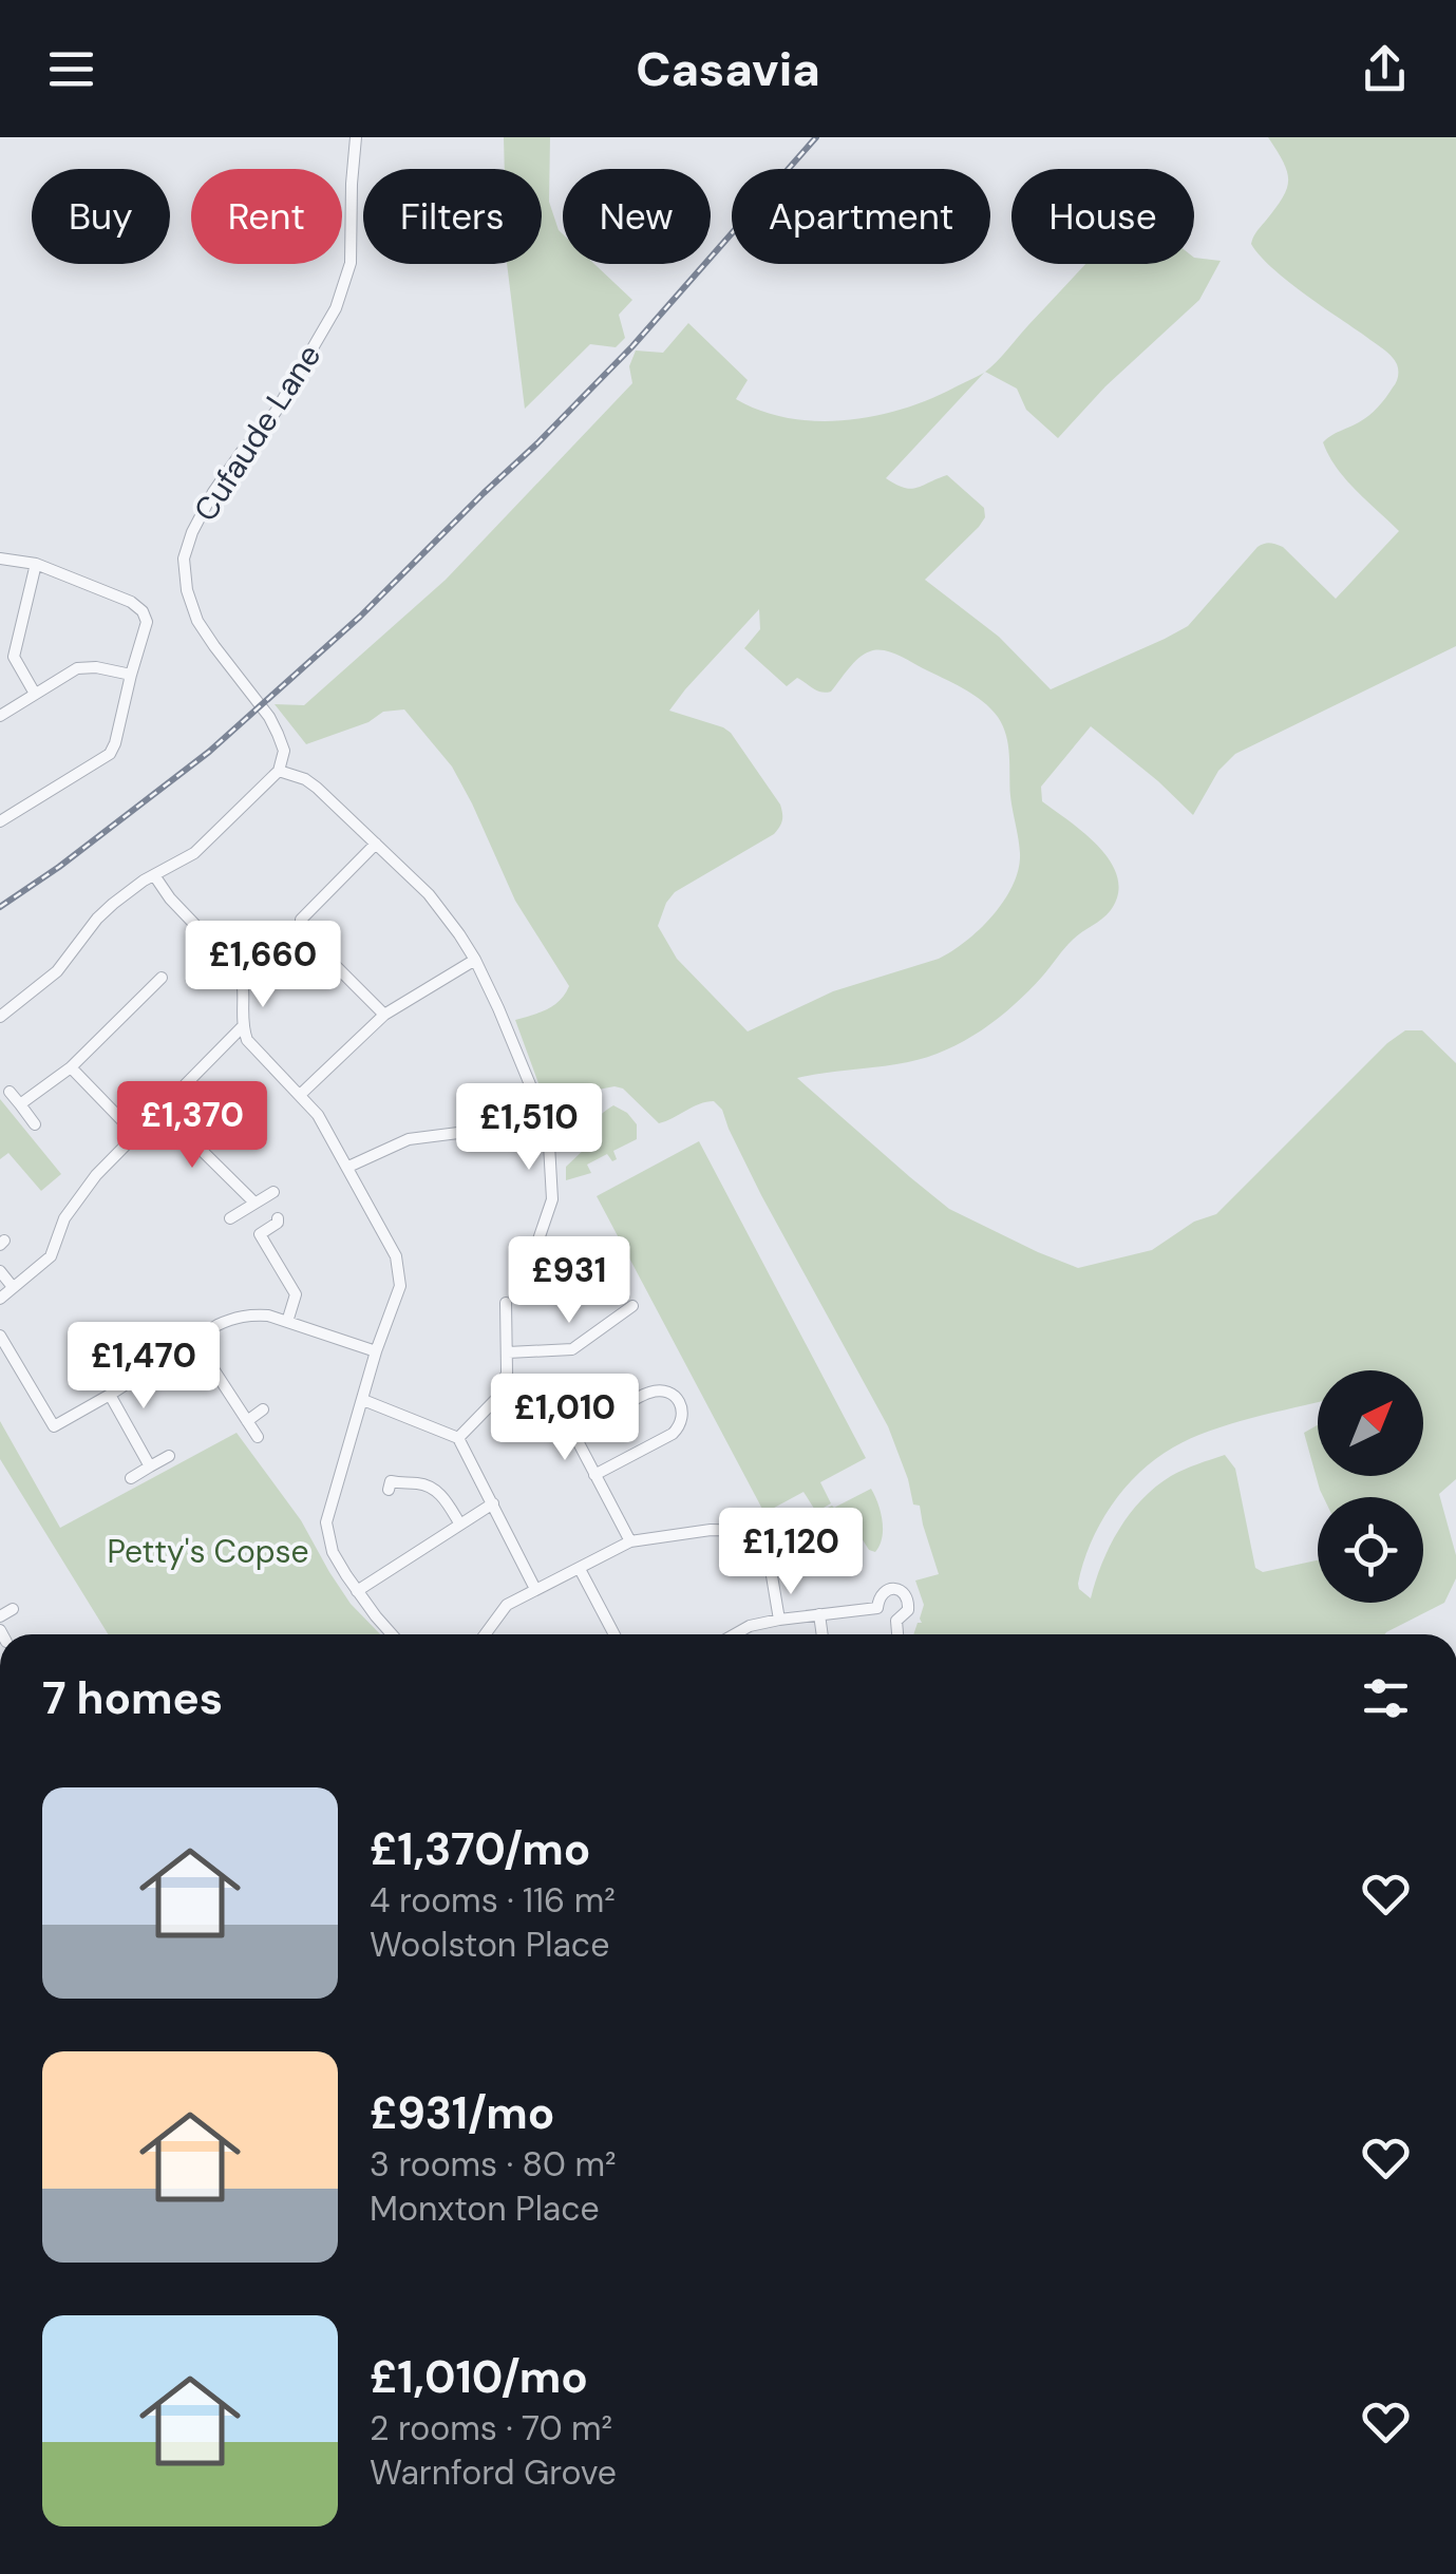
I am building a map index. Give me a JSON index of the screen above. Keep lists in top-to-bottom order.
{
  "streets": {
    "street": ["Cufaude Lane"]
  },
  "parks": ["Petty's Copse"],
  "north": "top right",
  "page": {
    "header": "Casavia",
    "chip": [
      "Buy",
      "Rent",
      "Filters",
      "New",
      "Apartment",
      "House"
    ],
    "price": [
      "£1,660",
      "£1,370",
      "£1,510",
      "£931",
      "£1,470",
      "£1,010",
      "£1,120"
    ],
    "heading": "7 homes",
    "list": [
      {
        "name": "£1,370/mo",
        "note": "4 rooms · 116 m² · Woolston Place"
      },
      {
        "name": "£931/mo",
        "note": "3 rooms · 80 m² · Monxton Place"
      },
      {
        "name": "£1,010/mo",
        "note": "2 rooms · 70 m² · Warnford Grove"
      }
    ]
  }
}
